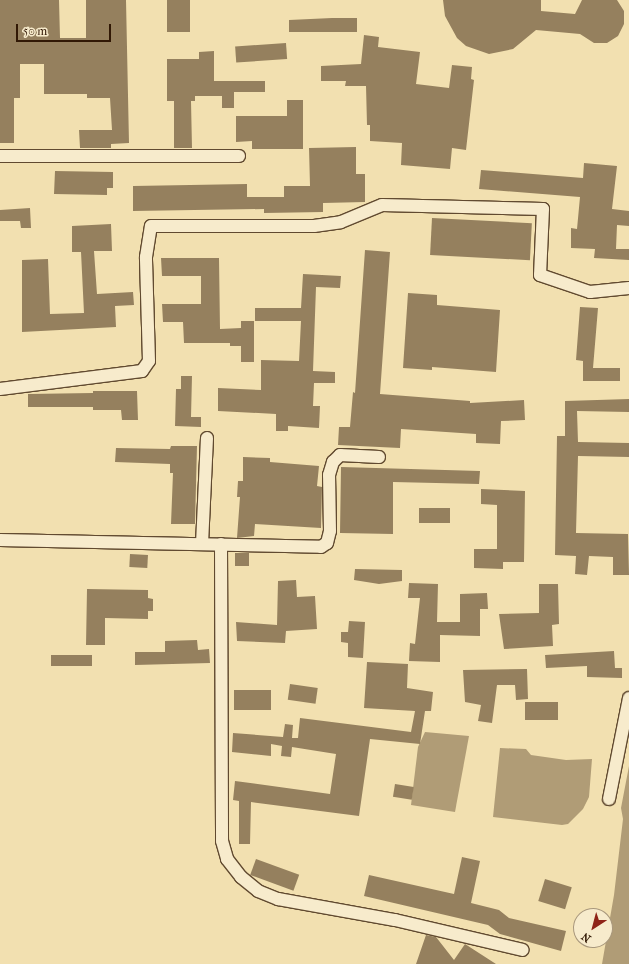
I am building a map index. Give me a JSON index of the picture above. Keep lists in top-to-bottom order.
{
  "scale_bar": "50 m",
  "north": "bottom left"
}
